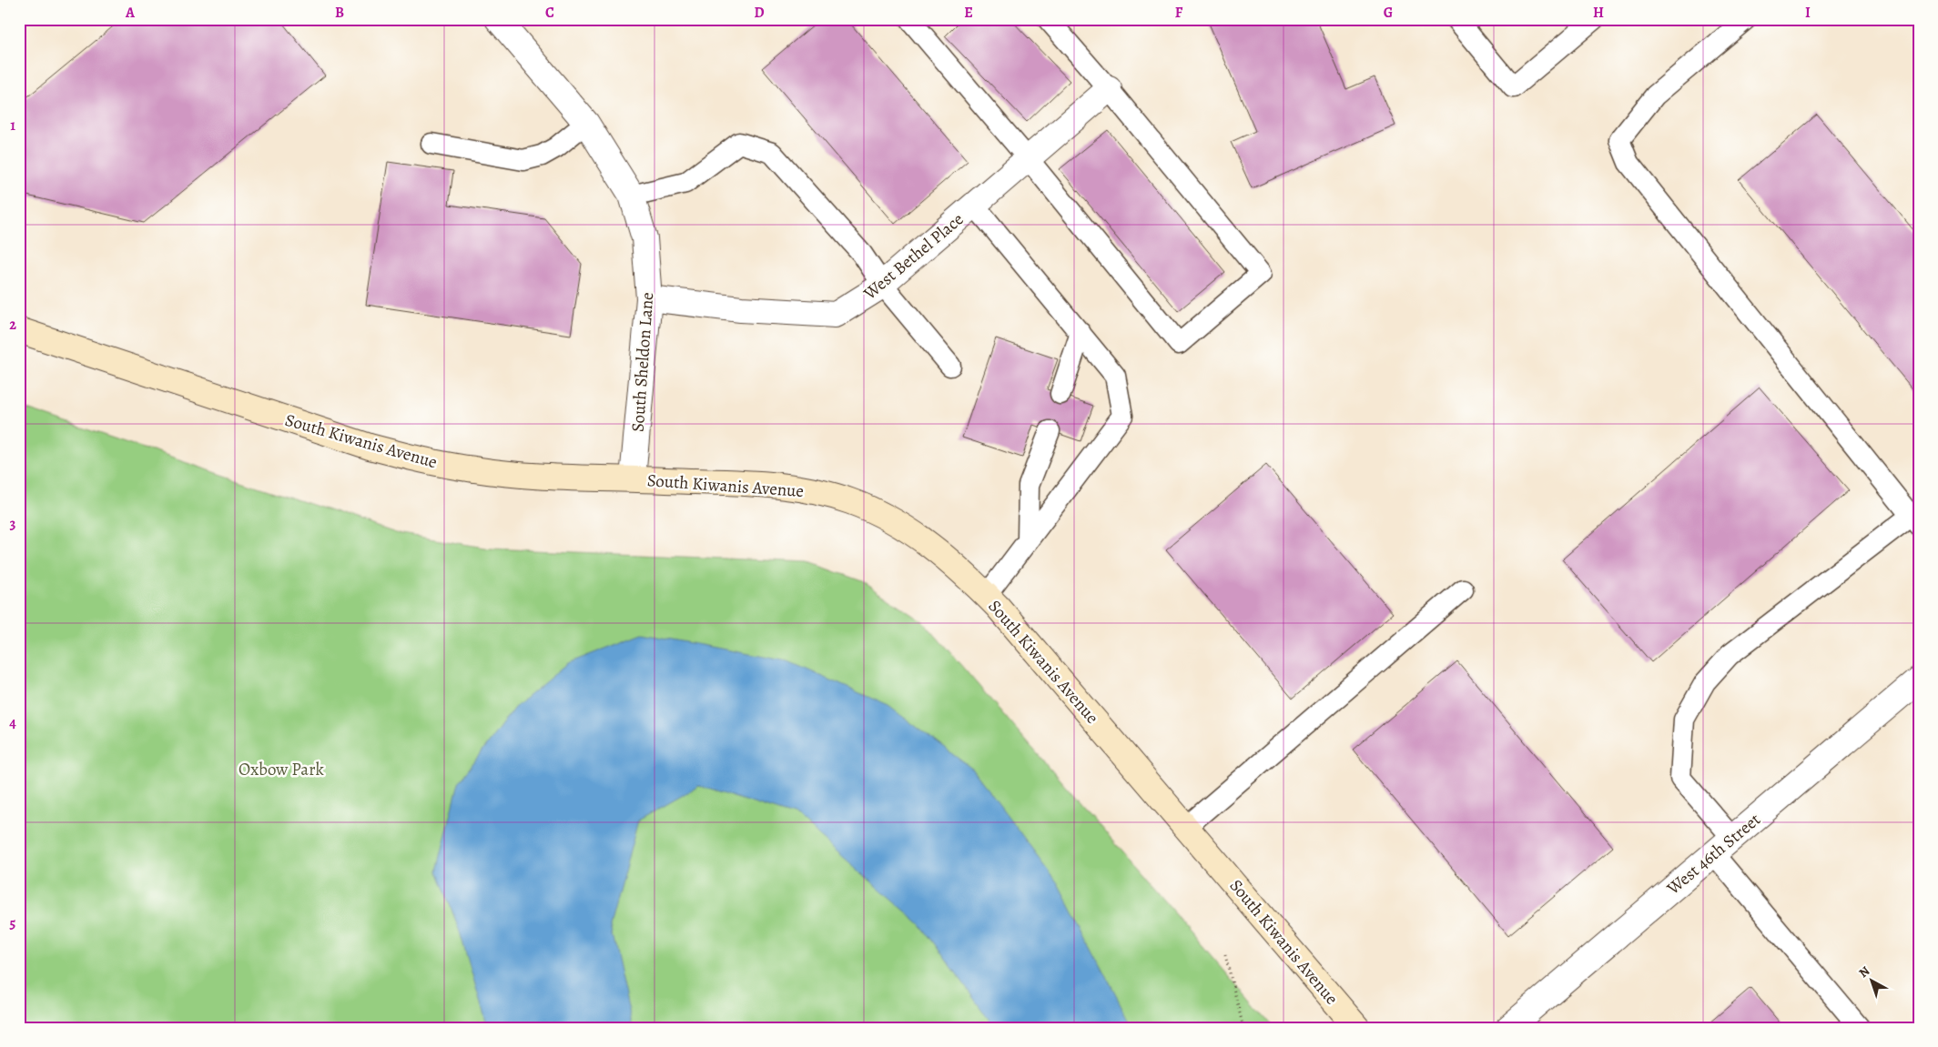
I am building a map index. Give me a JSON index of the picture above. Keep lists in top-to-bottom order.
{
  "streets": {
    "street": [
      "West Bethel Place",
      "South Sheldon Lane",
      "South Kiwanis Avenue",
      "West 46th Street"
    ]
  },
  "crossings": [
    ["West Bethel Place", "South Sheldon Lane"],
    ["South Sheldon Lane", "South Kiwanis Avenue"]
  ],
  "parks": ["Oxbow Park"],
  "north": "top left",
  "grid": {
    "columns": [
      "A",
      "B",
      "C",
      "D",
      "E",
      "F",
      "G",
      "H",
      "I"
    ],
    "rows": [
      "1",
      "2",
      "3",
      "4",
      "5"
    ]
  }
}
